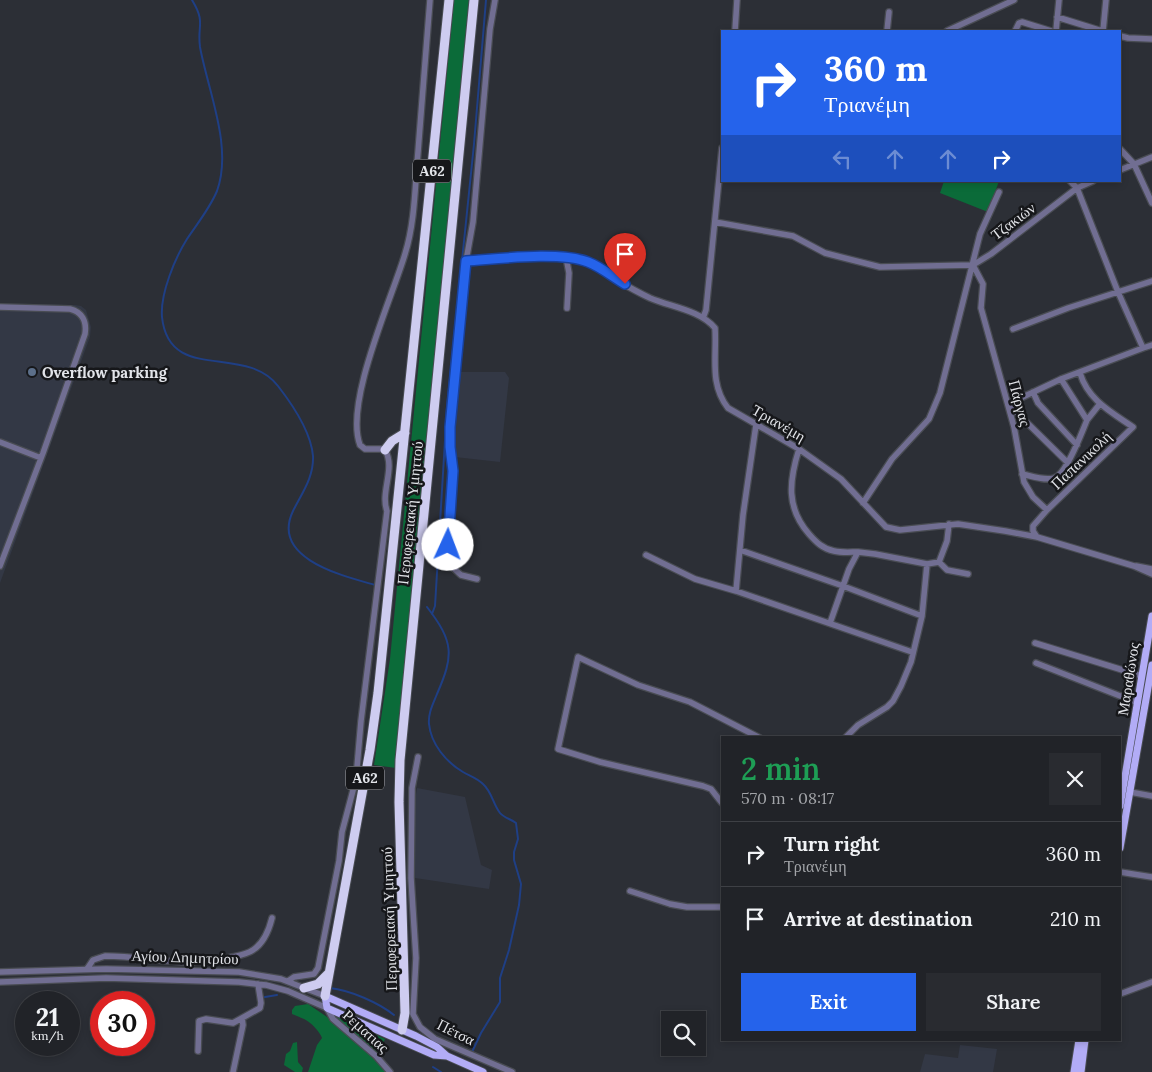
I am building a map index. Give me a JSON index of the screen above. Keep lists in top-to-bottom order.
{
  "streets": {
    "highway": ["Α62", "Περιφερειακή Υμηττού"],
    "main road": ["Μαραθώνος", "Αγίου Δημητρίου", "Πέτσα"],
    "street": [
      "Τζακιών",
      "Πάργας",
      "Τριανέμη",
      "Παπανικολή",
      "Ρεματιας"
    ]
  },
  "crossings": [
    ["Τζακιών", "Πάργας"],
    ["Πάργας", "Παπανικολή"],
    ["Περιφερειακή Υμηττού", "Αγίου Δημητρίου"],
    ["Περιφερειακή Υμηττού", "Πέτσα"],
    ["Αγίου Δημητρίου", "Ρεματιας"],
    ["Αγίου Δημητρίου", "Πέτσα"],
    ["Ρεματιας", "Πέτσα"]
  ],
  "places": ["Overflow parking"],
  "page": {
    "turn": ["360 m", "Τριανέμη"],
    "heading": ["2 min", "570 m · 08:17"],
    "list": [
      {
        "name": "Turn right",
        "note": "Τριανέμη",
        "value": "360 m"
      },
      {
        "name": "Arrive at destination",
        "value": "210 m"
      }
    ],
    "buttons": ["Exit", "Share"],
    "speed": "21 km/h",
    "limit": "30"
  }
}
